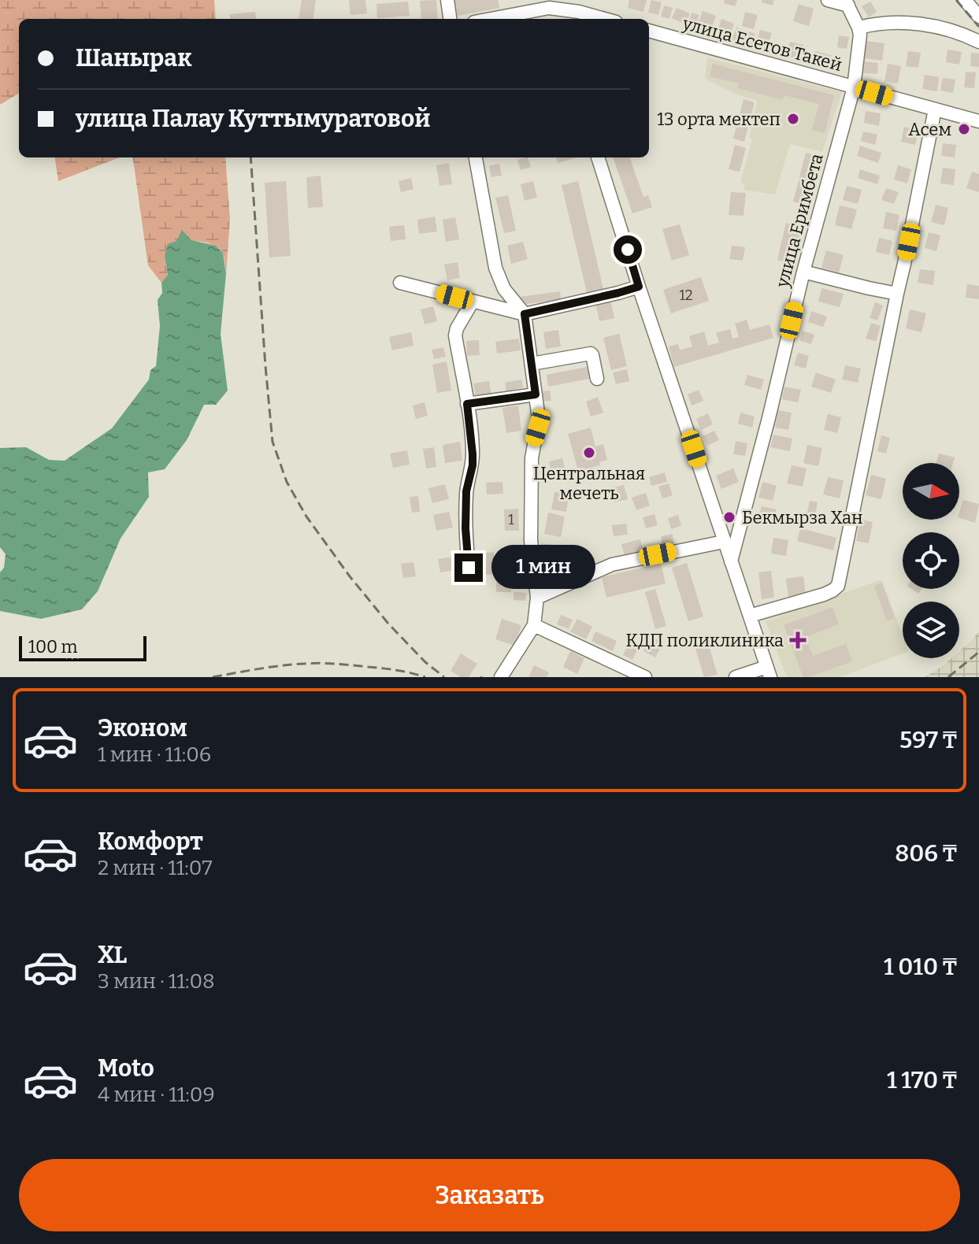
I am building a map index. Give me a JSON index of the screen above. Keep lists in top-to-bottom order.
{
  "streets": {
    "street": ["улица Есетов Такей", "улица Еримбета"]
  },
  "crossings": [
    ["улица Есетов Такей", "улица Еримбета"]
  ],
  "places": {
    "other": [
      "13 орта мектеп",
      "Асем",
      "Центральная мечеть",
      "Бекмырза Хан"
    ],
    "health": ["КДП поликлиника"]
  },
  "house_numbers": ["12", "1"],
  "scale_bar": "100 m",
  "north": "right",
  "page": {
    "banner": ["Шанырак", "улица Палау Куттымуратовой"],
    "bubble": "1 мин",
    "scale": "100 m",
    "list": [
      {
        "name": "Эконом",
        "note": "1 мин · 11:06",
        "value": "597 ₸"
      },
      {
        "name": "Комфорт",
        "note": "2 мин · 11:07",
        "value": "806 ₸"
      },
      {
        "name": "XL",
        "note": "3 мин · 11:08",
        "value": "1 010 ₸"
      },
      {
        "name": "Moto",
        "note": "4 мин · 11:09",
        "value": "1 170 ₸"
      }
    ],
    "buttons": "Заказать"
  }
}
